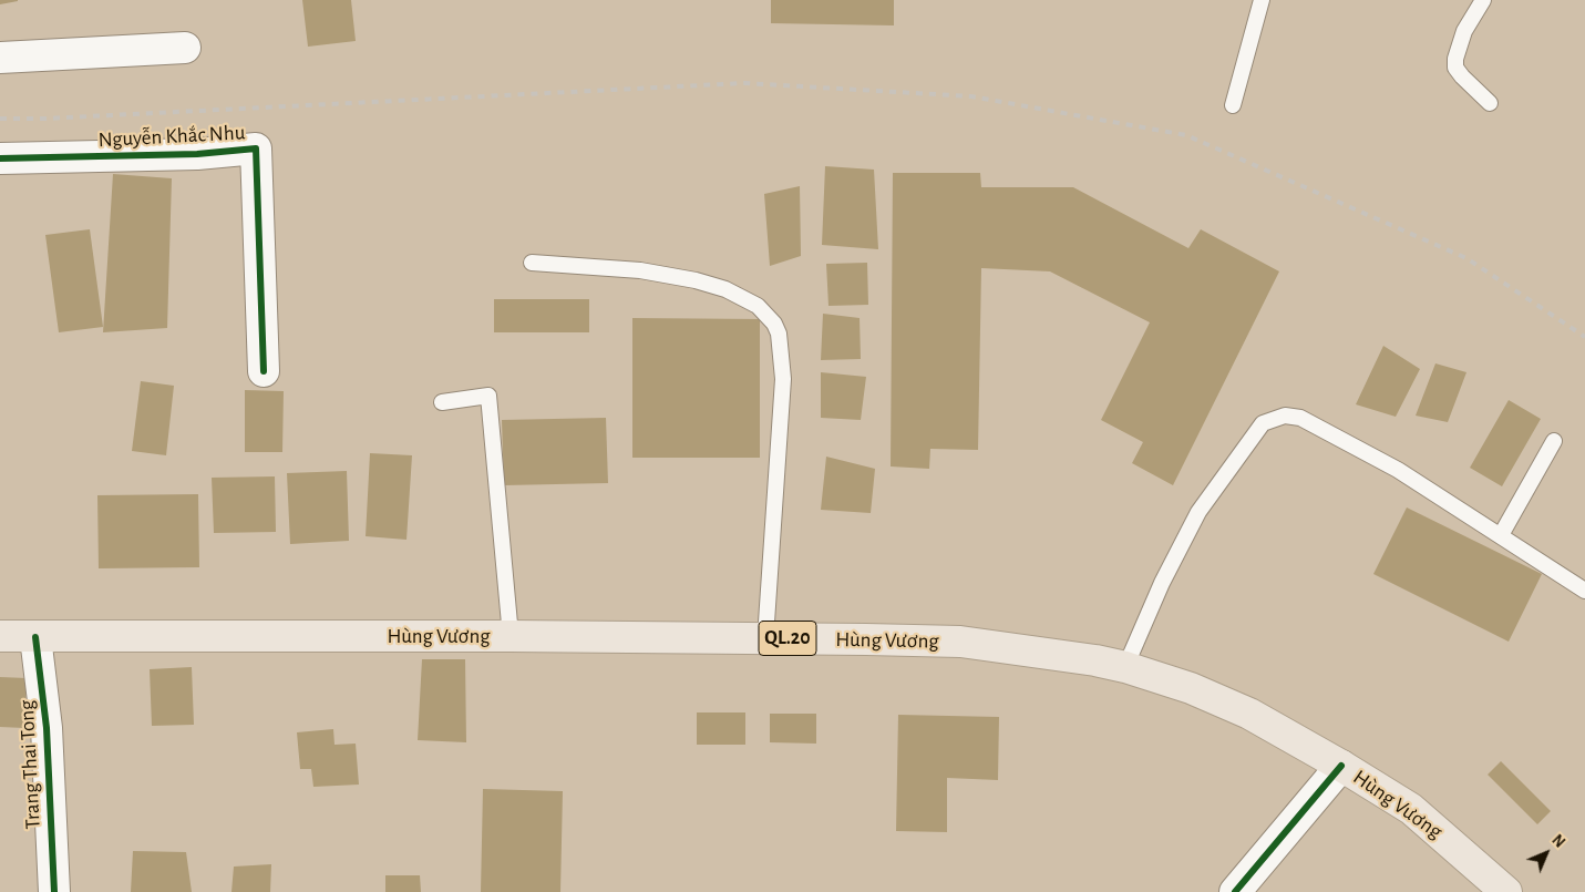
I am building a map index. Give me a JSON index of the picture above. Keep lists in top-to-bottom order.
{
  "streets": {
    "highway": ["Hùng Vương", "QL.20"],
    "street": ["Nguyễn Khắc Nhu", "Trang Thai Tong"]
  },
  "crossings": [
    ["Hùng Vương", "Trang Thai Tong"]
  ],
  "north": "top right"
}
